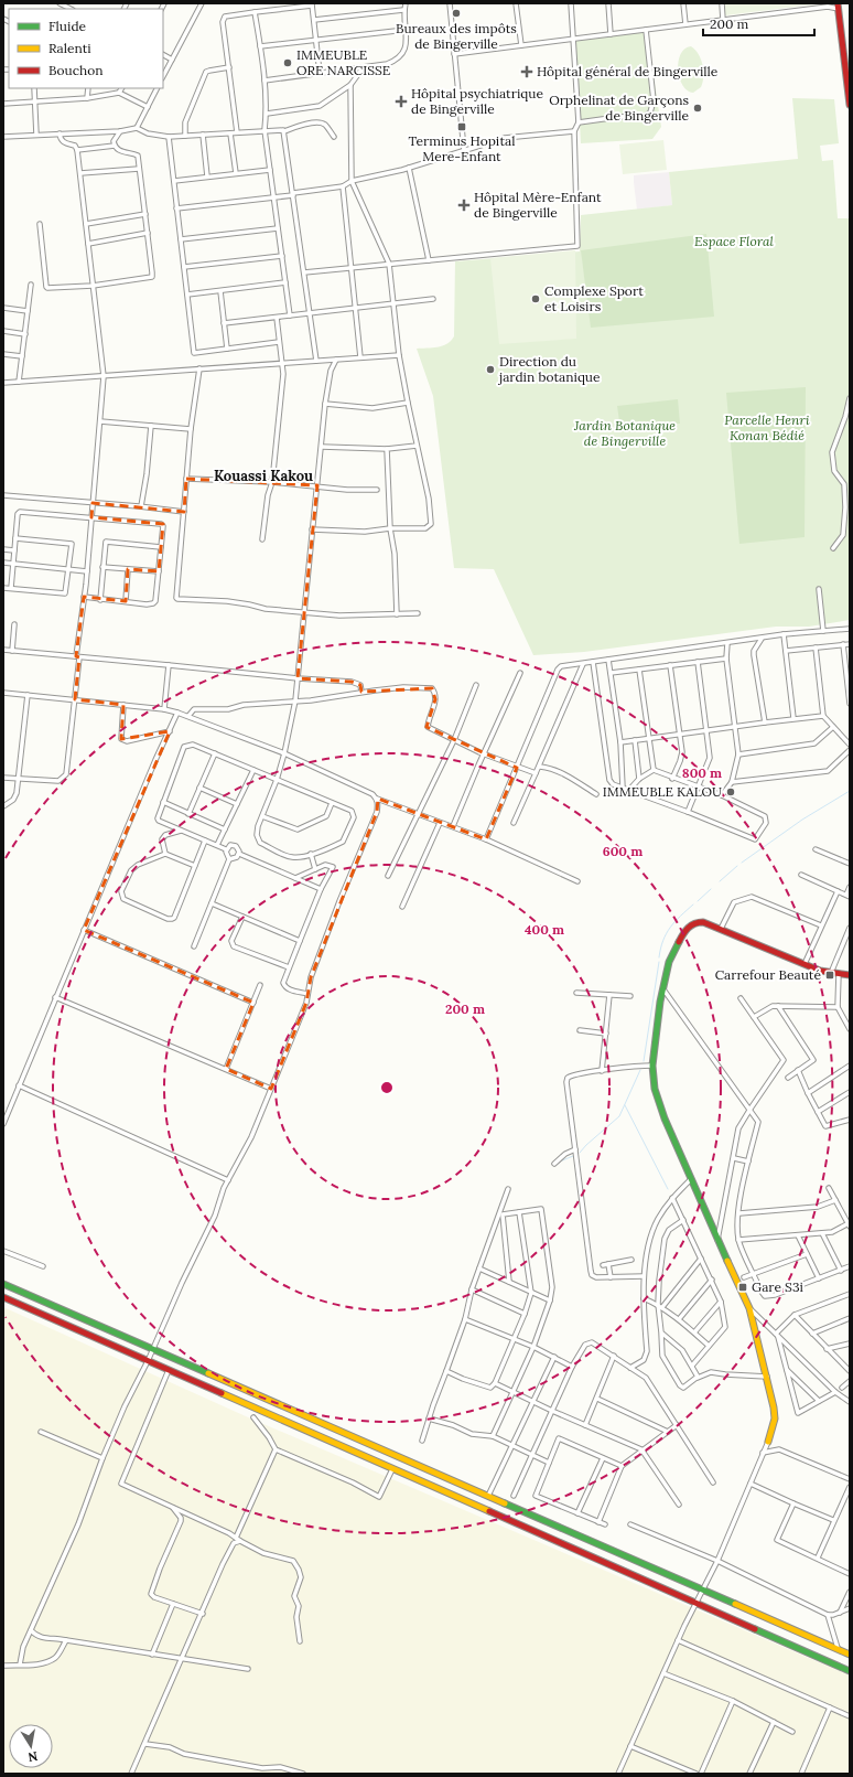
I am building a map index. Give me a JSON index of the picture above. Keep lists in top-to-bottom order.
{
  "districts": ["Kouassi Kakou"],
  "parks": ["Espace Floral", "Parcelle Henri Konan Bédié", "Jardin Botanique de Bingerville"],
  "places": {
    "other": [
      "Bureaux des impôts de Bingerville",
      "IMMEUBLE ORE NARCISSE",
      "Orphelinat de Garçons de Bingerville",
      "Complexe Sport et Loisirs",
      "Direction du jardin botanique",
      "IMMEUBLE KALOU"
    ],
    "health": ["Hôpital général de Bingerville", "Hôpital psychiatrique de Bingerville", "Hôpital Mère-Enfant de Bingerville"],
    "transit": ["Terminus Hopital Mere-Enfant", "Carrefour Beauté", "Gare S3i"]
  },
  "legend": ["Fluide", "Ralenti", "Bouchon"],
  "scale_bar": "200 m",
  "north": "bottom",
  "rings": [
    "800 m",
    "600 m",
    "400 m",
    "200 m"
  ]
}
